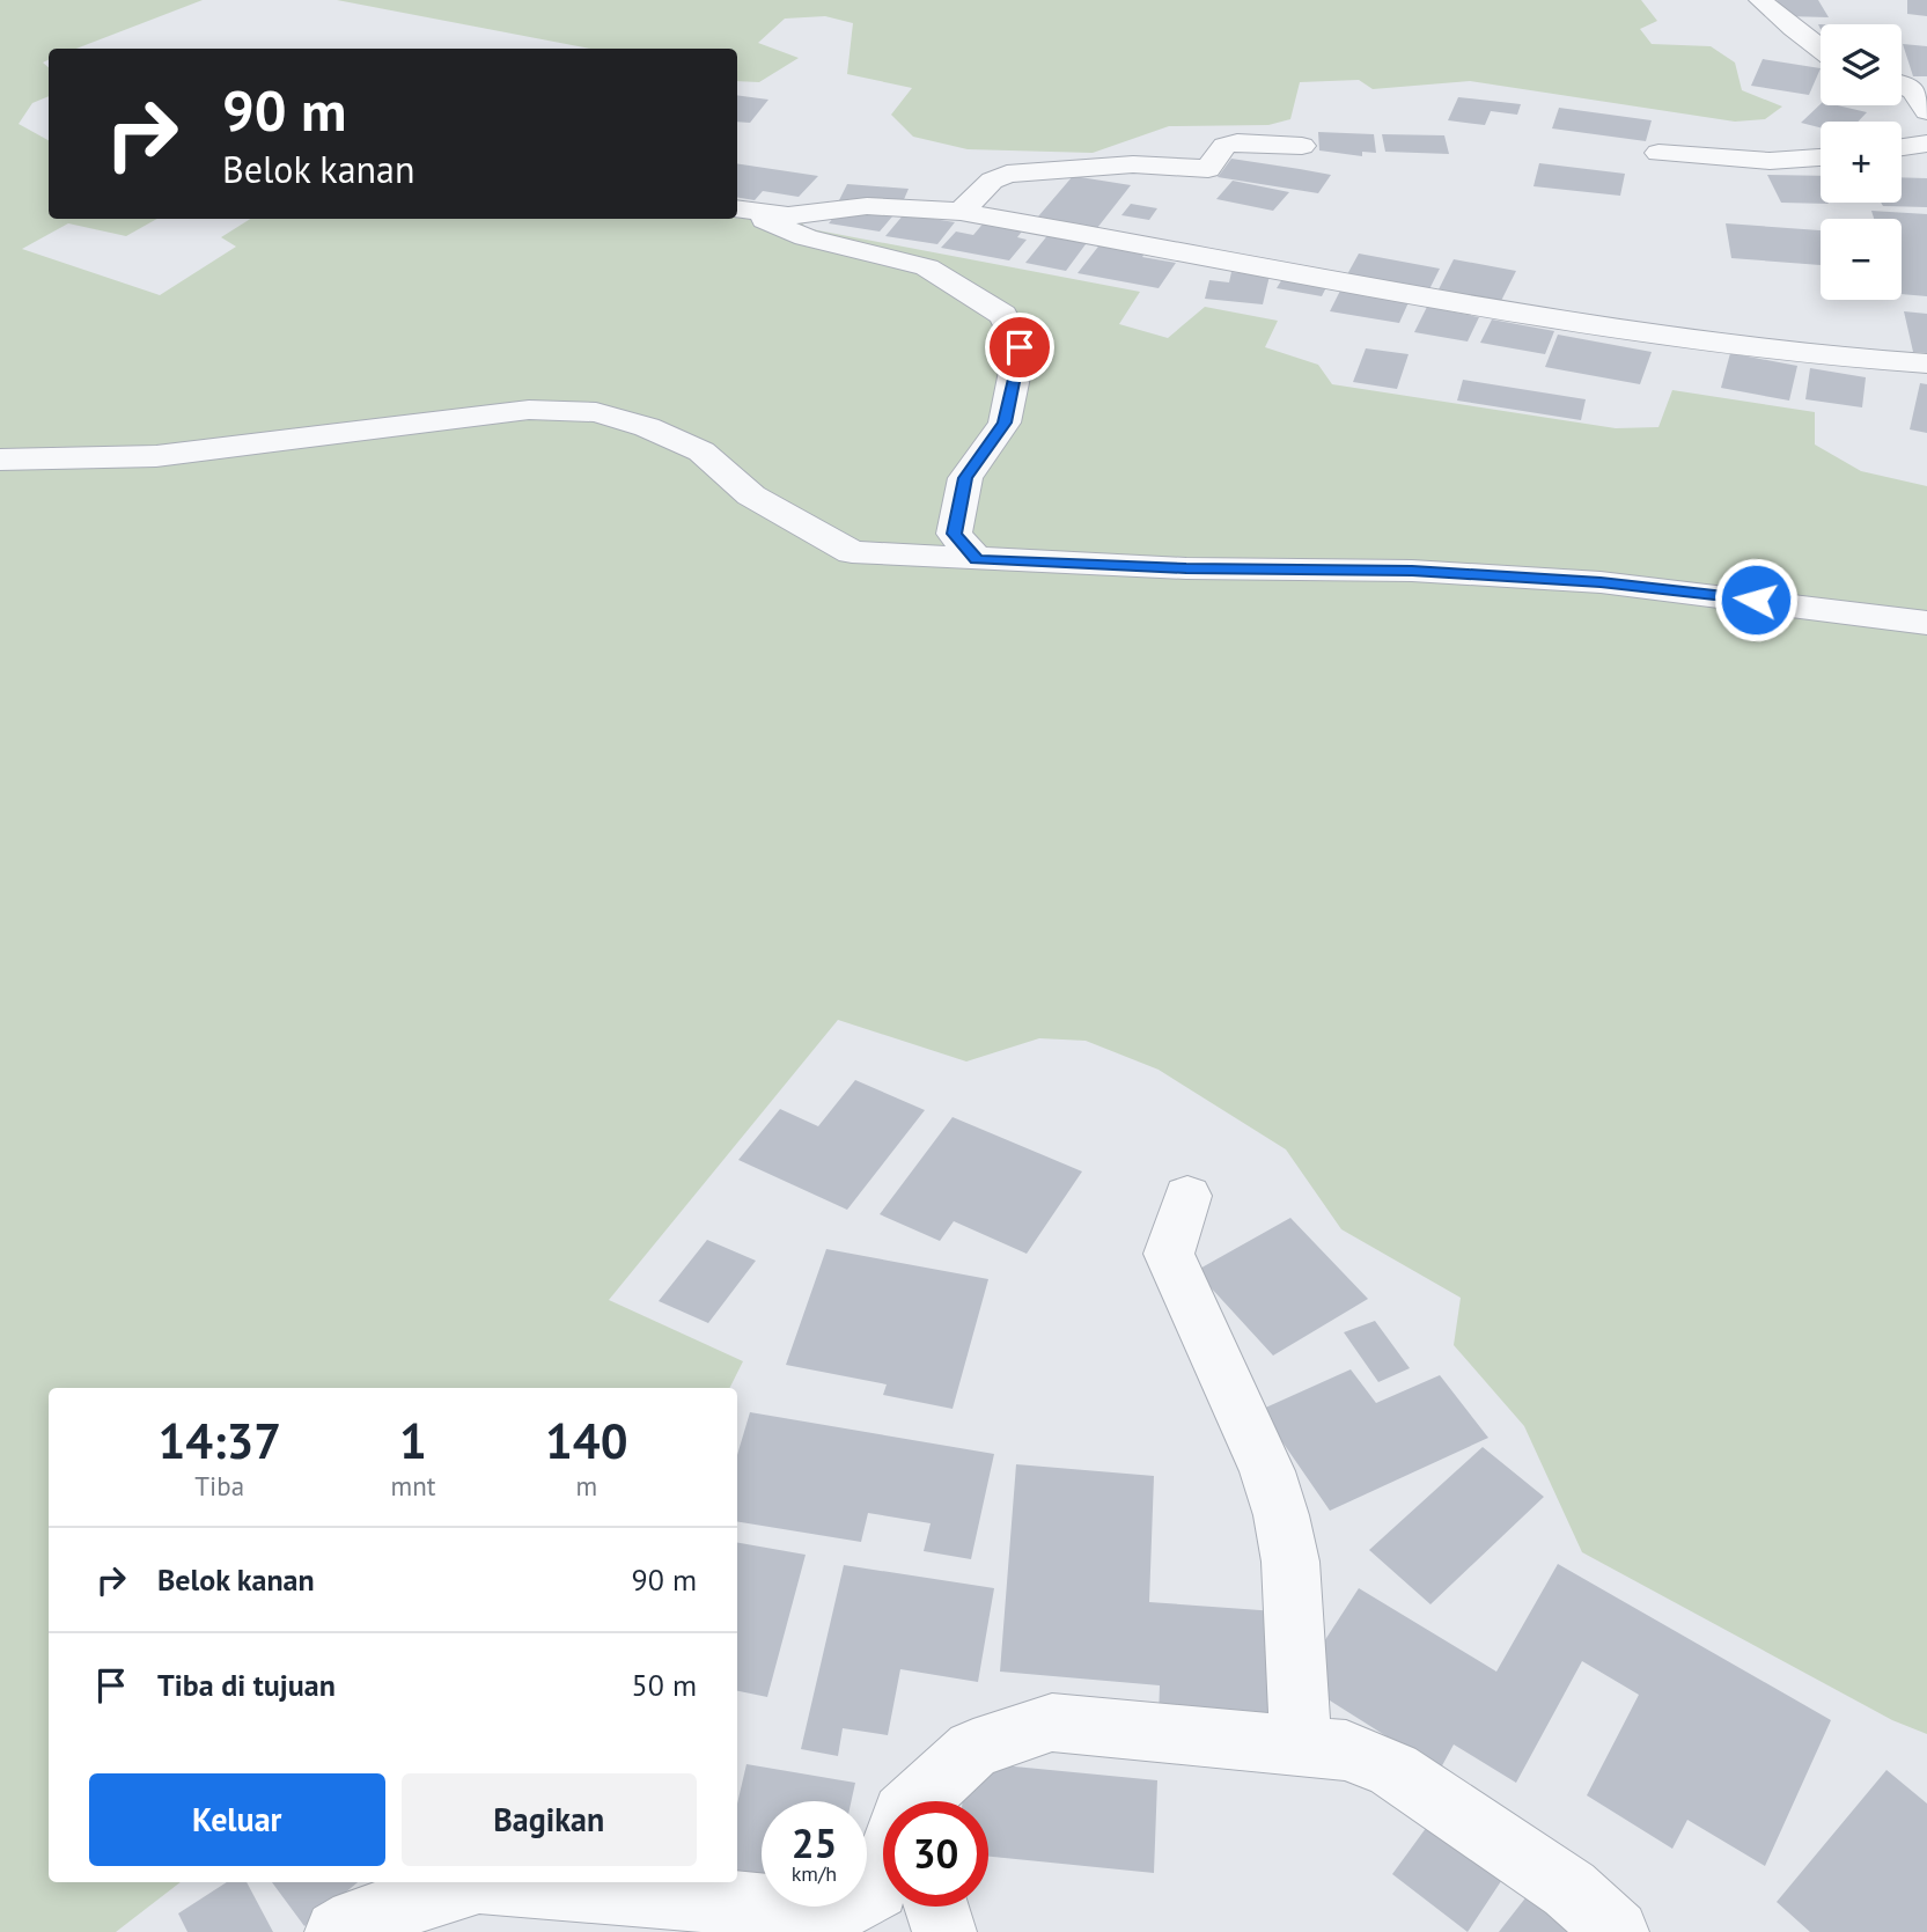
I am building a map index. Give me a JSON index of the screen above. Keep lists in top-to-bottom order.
{
  "page": {
    "map_buttons": ["+", "−"],
    "turn": ["90 m", "Belok kanan"],
    "eta": [
      "14:37",
      "Tiba",
      "1",
      "mnt",
      "140",
      "m"
    ],
    "list": [
      {
        "name": "Belok kanan",
        "value": "90 m"
      },
      {
        "name": "Tiba di tujuan",
        "value": "50 m"
      }
    ],
    "buttons": ["Keluar", "Bagikan"],
    "speed": "25 km/h",
    "limit": "30"
  }
}
